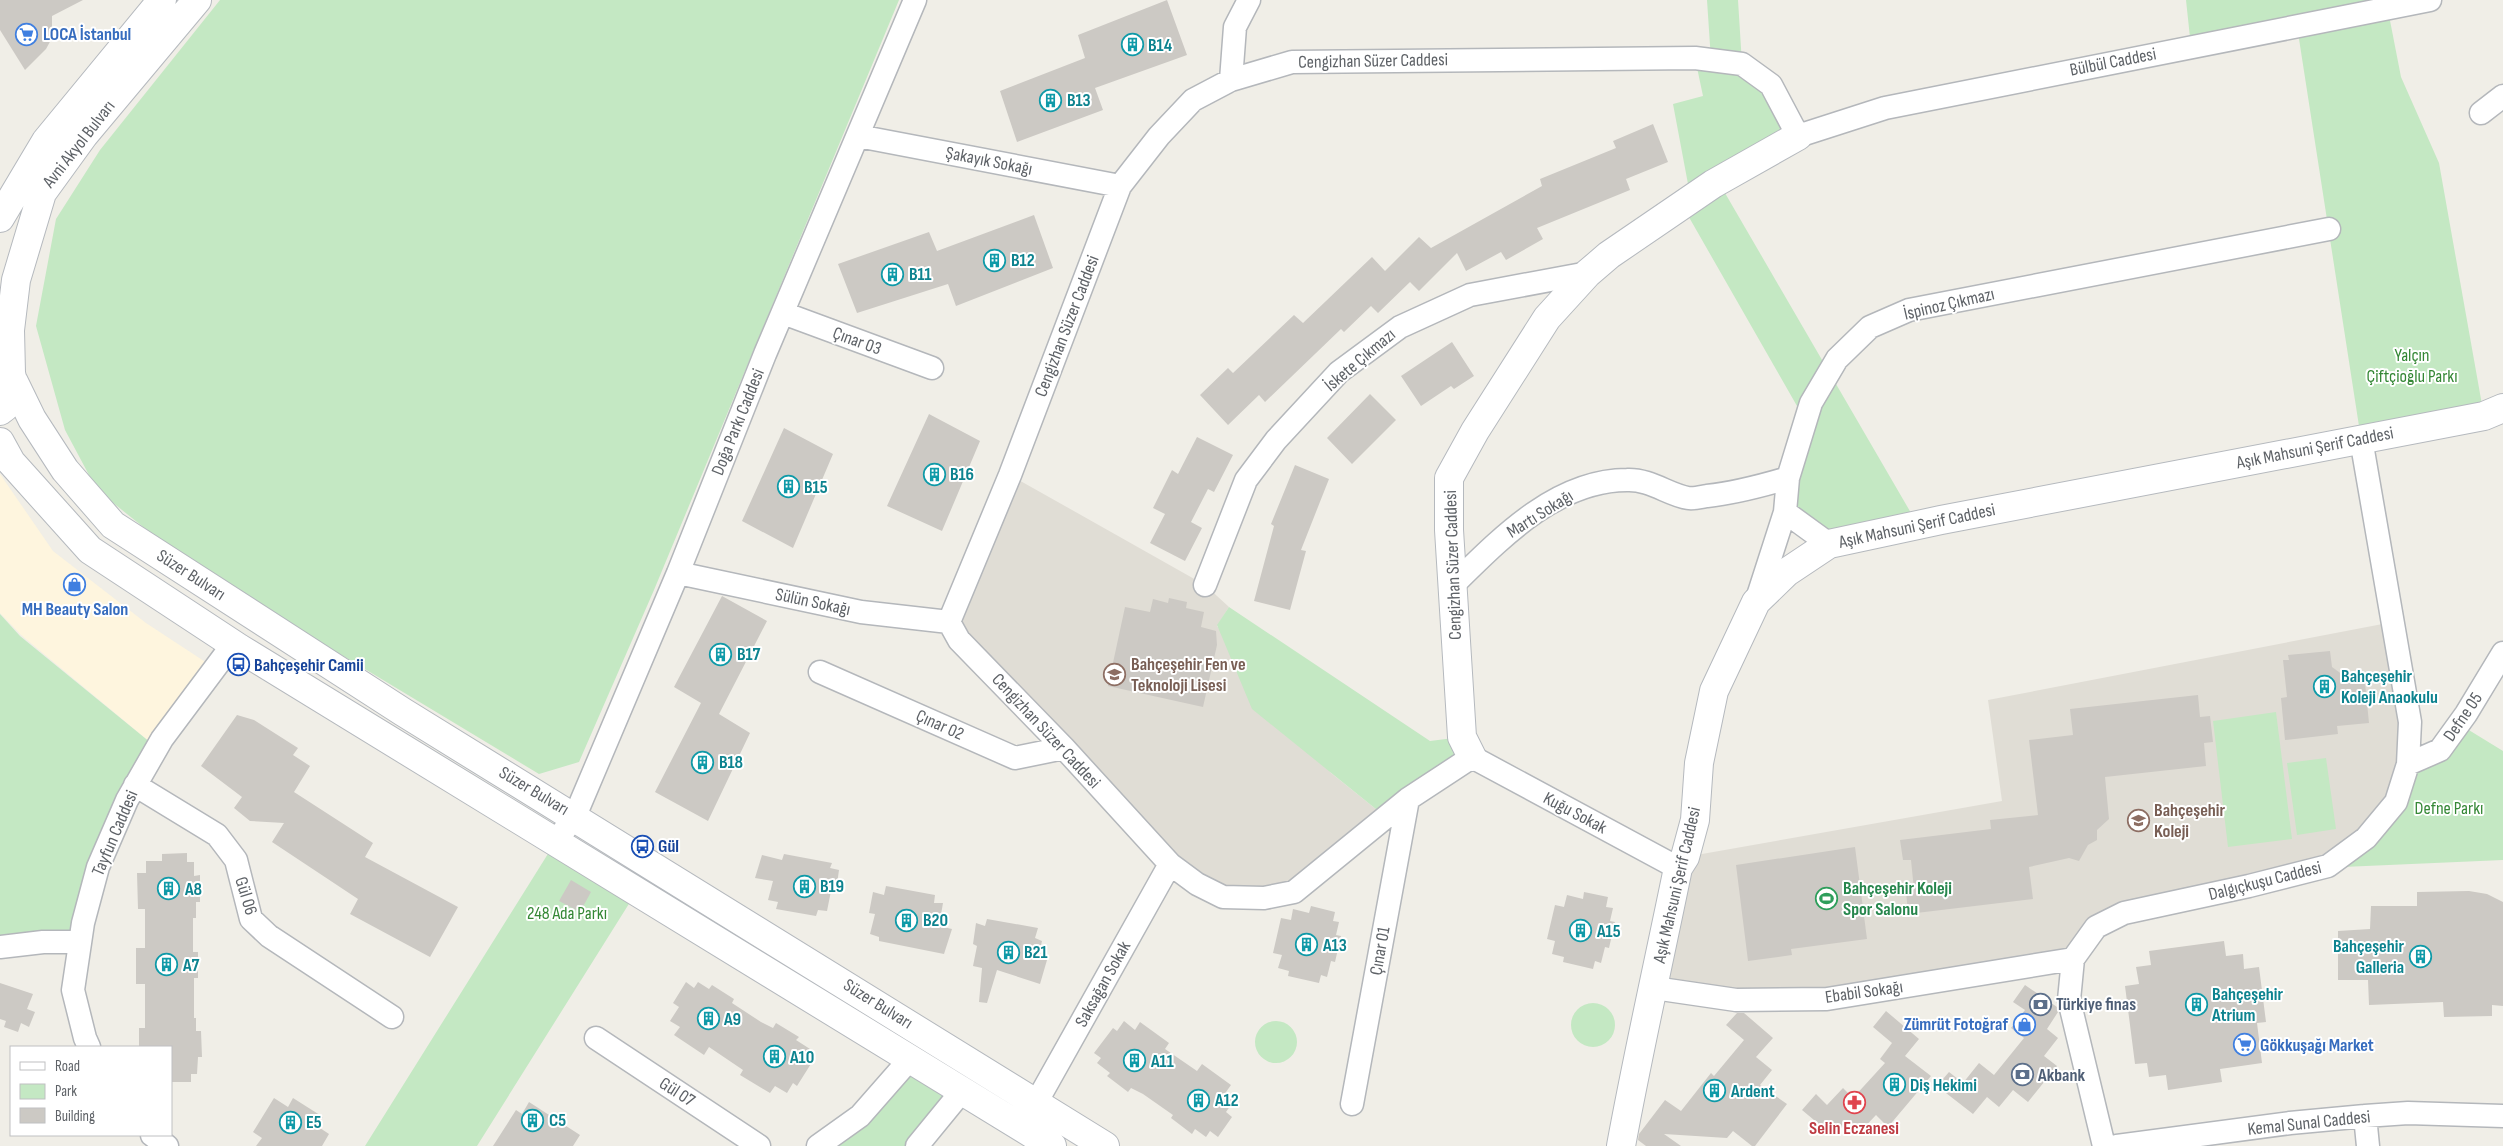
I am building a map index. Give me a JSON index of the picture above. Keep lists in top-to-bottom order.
{
  "streets": {
    "main road": [
      "Cengizhan Süzer Caddesi",
      "Avni Akyol Bulvarı",
      "Aşık Mahsuni Şerif Caddesi",
      "Süzer Bulvarı"
    ],
    "street": [
      "Bülbül Caddesi",
      "Şakayık Sokağı",
      "İspinoz Çıkmazı",
      "Çınar 03",
      "İskete Çıkmazı",
      "Doğa Parkı Caddesi",
      "Martı Sokağı",
      "Sülün Sokağı",
      "Defne 05",
      "Çınar 02",
      "Kuğu Sokak",
      "Tayfun Caddesi",
      "Dalgıçkuşu Caddesi",
      "Gül 06",
      "Çınar 01",
      "Saksağan Sokak",
      "Ebabil Sokağı",
      "Gül 07",
      "Kemal Sunal Caddesi"
    ]
  },
  "crossings": [
    ["Cengizhan Süzer Caddesi", "Bülbül Caddesi"],
    ["Cengizhan Süzer Caddesi", "Şakayık Sokağı"],
    ["Cengizhan Süzer Caddesi", "İskete Çıkmazı"],
    ["Cengizhan Süzer Caddesi", "Martı Sokağı"],
    ["Cengizhan Süzer Caddesi", "Sülün Sokağı"],
    ["Cengizhan Süzer Caddesi", "Çınar 02"],
    ["Cengizhan Süzer Caddesi", "Kuğu Sokak"],
    ["Cengizhan Süzer Caddesi", "Çınar 01"],
    ["Cengizhan Süzer Caddesi", "Saksağan Sokak"],
    ["Avni Akyol Bulvarı", "Süzer Bulvarı"],
    ["Şakayık Sokağı", "Doğa Parkı Caddesi"],
    ["İspinoz Çıkmazı", "Aşık Mahsuni Şerif Caddesi"],
    ["İspinoz Çıkmazı", "Martı Sokağı"],
    ["Çınar 03", "Doğa Parkı Caddesi"],
    ["Doğa Parkı Caddesi", "Süzer Bulvarı"],
    ["Doğa Parkı Caddesi", "Sülün Sokağı"],
    ["Aşık Mahsuni Şerif Caddesi", "Kuğu Sokak"],
    ["Aşık Mahsuni Şerif Caddesi", "Dalgıçkuşu Caddesi"],
    ["Aşık Mahsuni Şerif Caddesi", "Ebabil Sokağı"],
    ["Süzer Bulvarı", "Tayfun Caddesi"],
    ["Süzer Bulvarı", "Saksağan Sokak"],
    ["Defne 05", "Dalgıçkuşu Caddesi"],
    ["Tayfun Caddesi", "Gül 06"],
    ["Dalgıçkuşu Caddesi", "Ebabil Sokağı"]
  ],
  "parks": ["Yalçın Çiftçioğlu Parkı", "Defne Parkı", "248 Ada Parkı"],
  "places": {
    "supermarket": ["LOCA İstanbul", "Gökkuşağı Market"],
    "building": [
      "B14",
      "B13",
      "B12",
      "B11",
      "B16",
      "B15",
      "B17",
      "Bahçeşehir Koleji Anaokulu",
      "B18",
      "B19",
      "A8",
      "B20",
      "A15",
      "A13",
      "B21",
      "Bahçeşehir Galleria",
      "A7",
      "Bahçeşehir Atrium",
      "A9",
      "A10",
      "A11",
      "Diş Hekimi",
      "Ardent",
      "A12",
      "C5",
      "E5"
    ],
    "shop": ["MH Beauty Salon", "Zümrüt Fotoğraf"],
    "bus stop": ["Bahçeşehir Camii", "Gül"],
    "school or university": ["Bahçeşehir Fen ve Teknoloji Lisesi", "Bahçeşehir Koleji"],
    "sports": ["Bahçeşehir Koleji Spor Salonu"],
    "bank": ["Türkiye finas", "Akbank"],
    "pharmacy": ["Selin Eczanesi"]
  },
  "legend": ["Road", "Park", "Building"]
}
